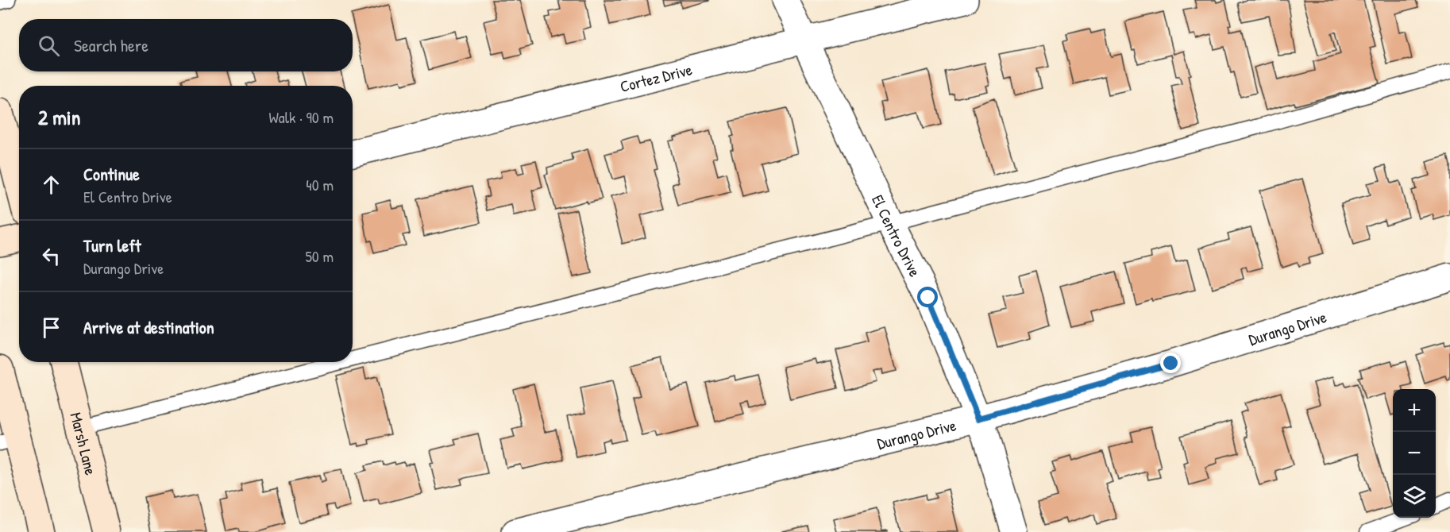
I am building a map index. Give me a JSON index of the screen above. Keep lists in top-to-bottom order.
{
  "streets": {
    "main road": ["Marsh Lane"],
    "street": ["Cortez Drive", "El Centro Drive", "Durango Drive"]
  },
  "crossings": [
    ["Cortez Drive", "El Centro Drive"],
    ["El Centro Drive", "Durango Drive"]
  ],
  "page": {
    "search": "Search here",
    "heading": ["2 min", "Walk · 90 m"],
    "list": [
      ["Continue", "El Centro Drive", "40 m"],
      ["Turn left", "Durango Drive", "50 m"],
      "Arrive at destination"
    ],
    "map_buttons": ["+", "−"]
  }
}
